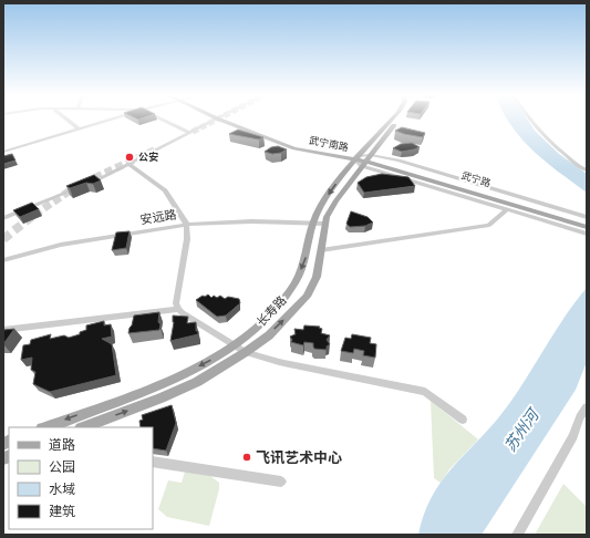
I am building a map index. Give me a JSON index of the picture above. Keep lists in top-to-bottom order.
{
  "streets": {
    "main road": ["武宁南路", "武宁路", "长寿路"],
    "street": ["安远路"]
  },
  "crossings": [
    ["武宁南路", "武宁路"],
    ["武宁南路", "长寿路"],
    ["武宁路", "长寿路"],
    ["安远路", "长寿路"]
  ],
  "water": ["苏州河"],
  "places": ["公安", "飞讯艺术中心"],
  "legend": [
    "道路",
    "公园",
    "水域",
    "建筑"
  ]
}
